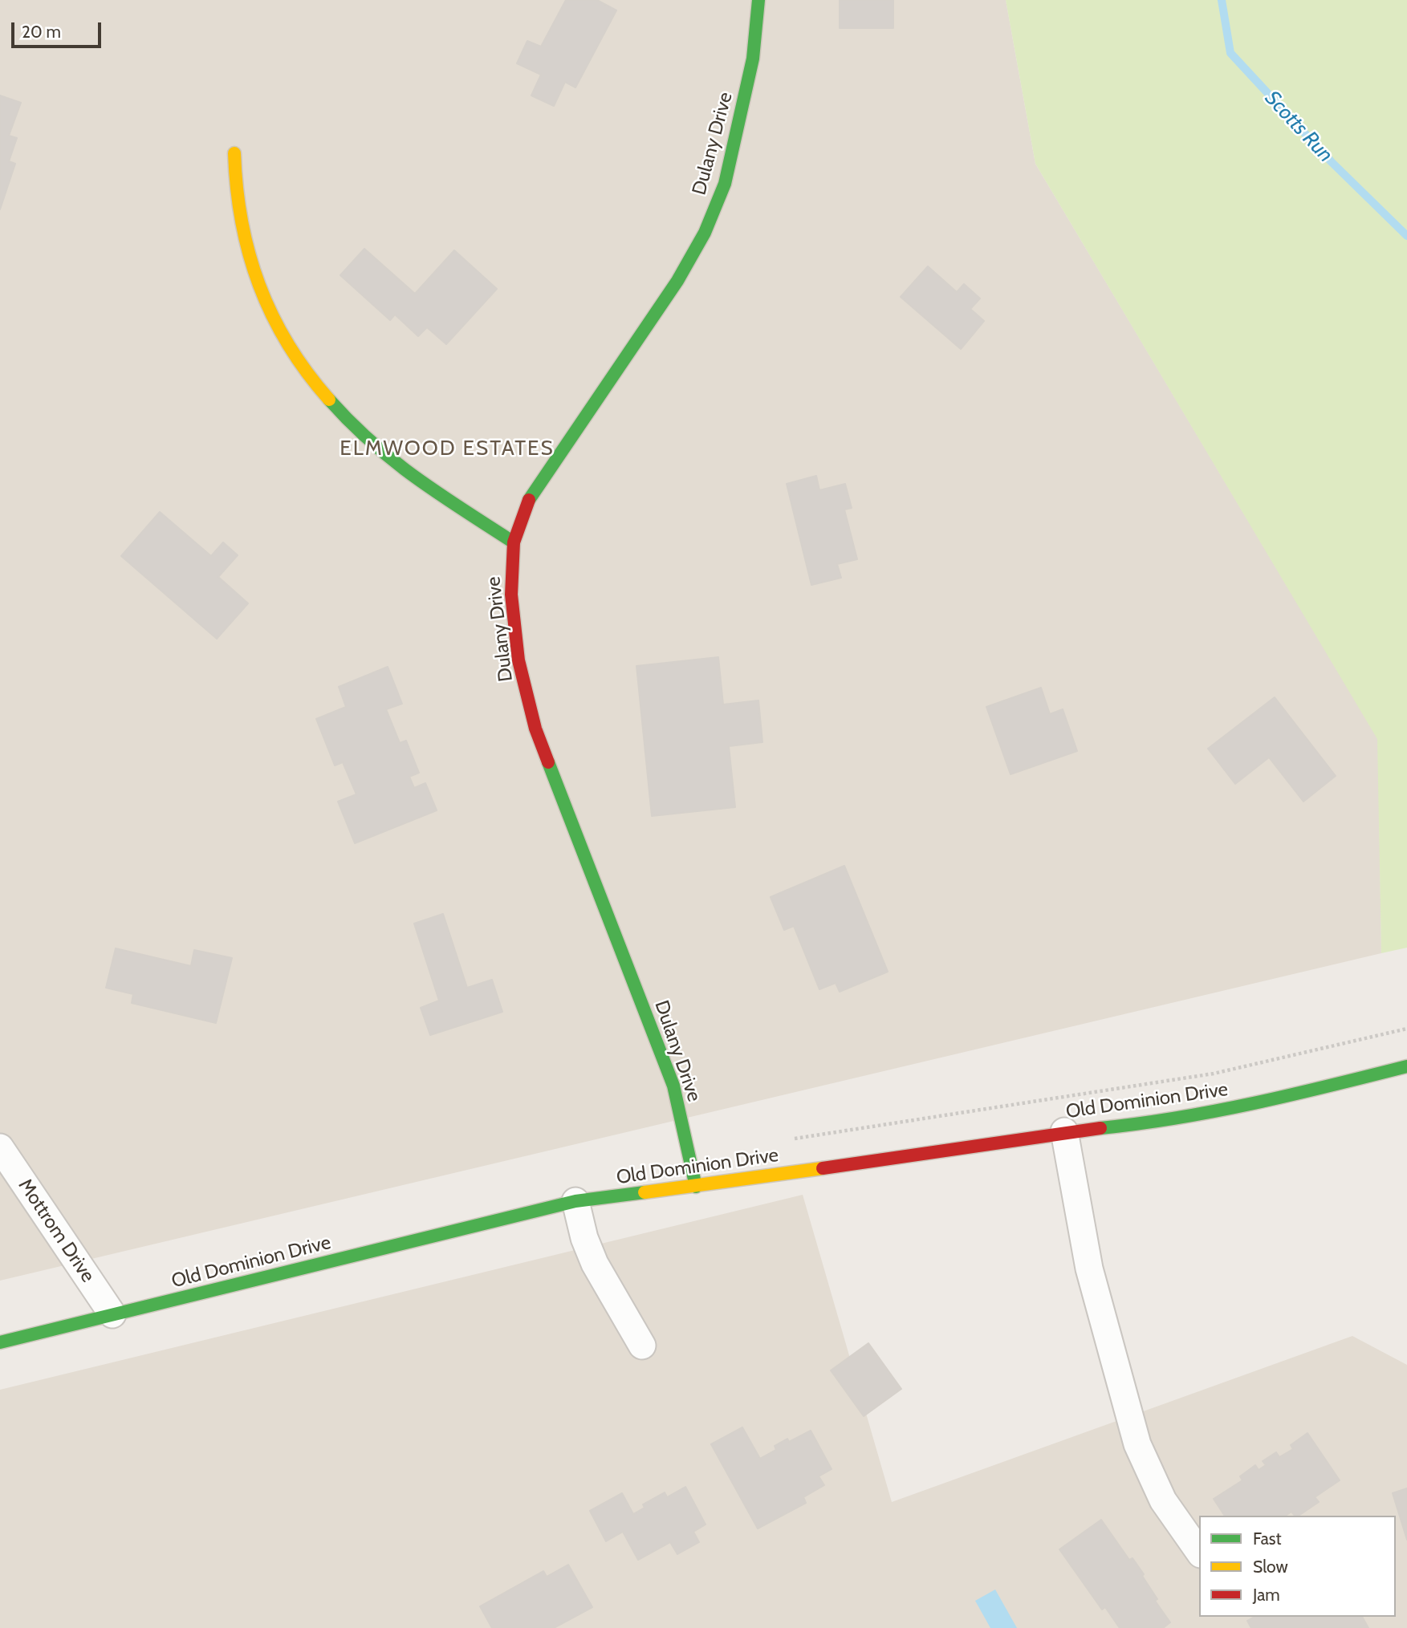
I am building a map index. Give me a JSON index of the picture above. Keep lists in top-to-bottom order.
{
  "streets": {
    "street": ["Dulany Drive", "Old Dominion Drive", "Mottrom Drive"]
  },
  "crossings": [
    ["Dulany Drive", "Old Dominion Drive"],
    ["Old Dominion Drive", "Mottrom Drive"]
  ],
  "districts": ["ELMWOOD ESTATES"],
  "water": ["Scotts Run"],
  "legend": ["Fast", "Slow", "Jam"],
  "scale_bar": "20 m"
}
